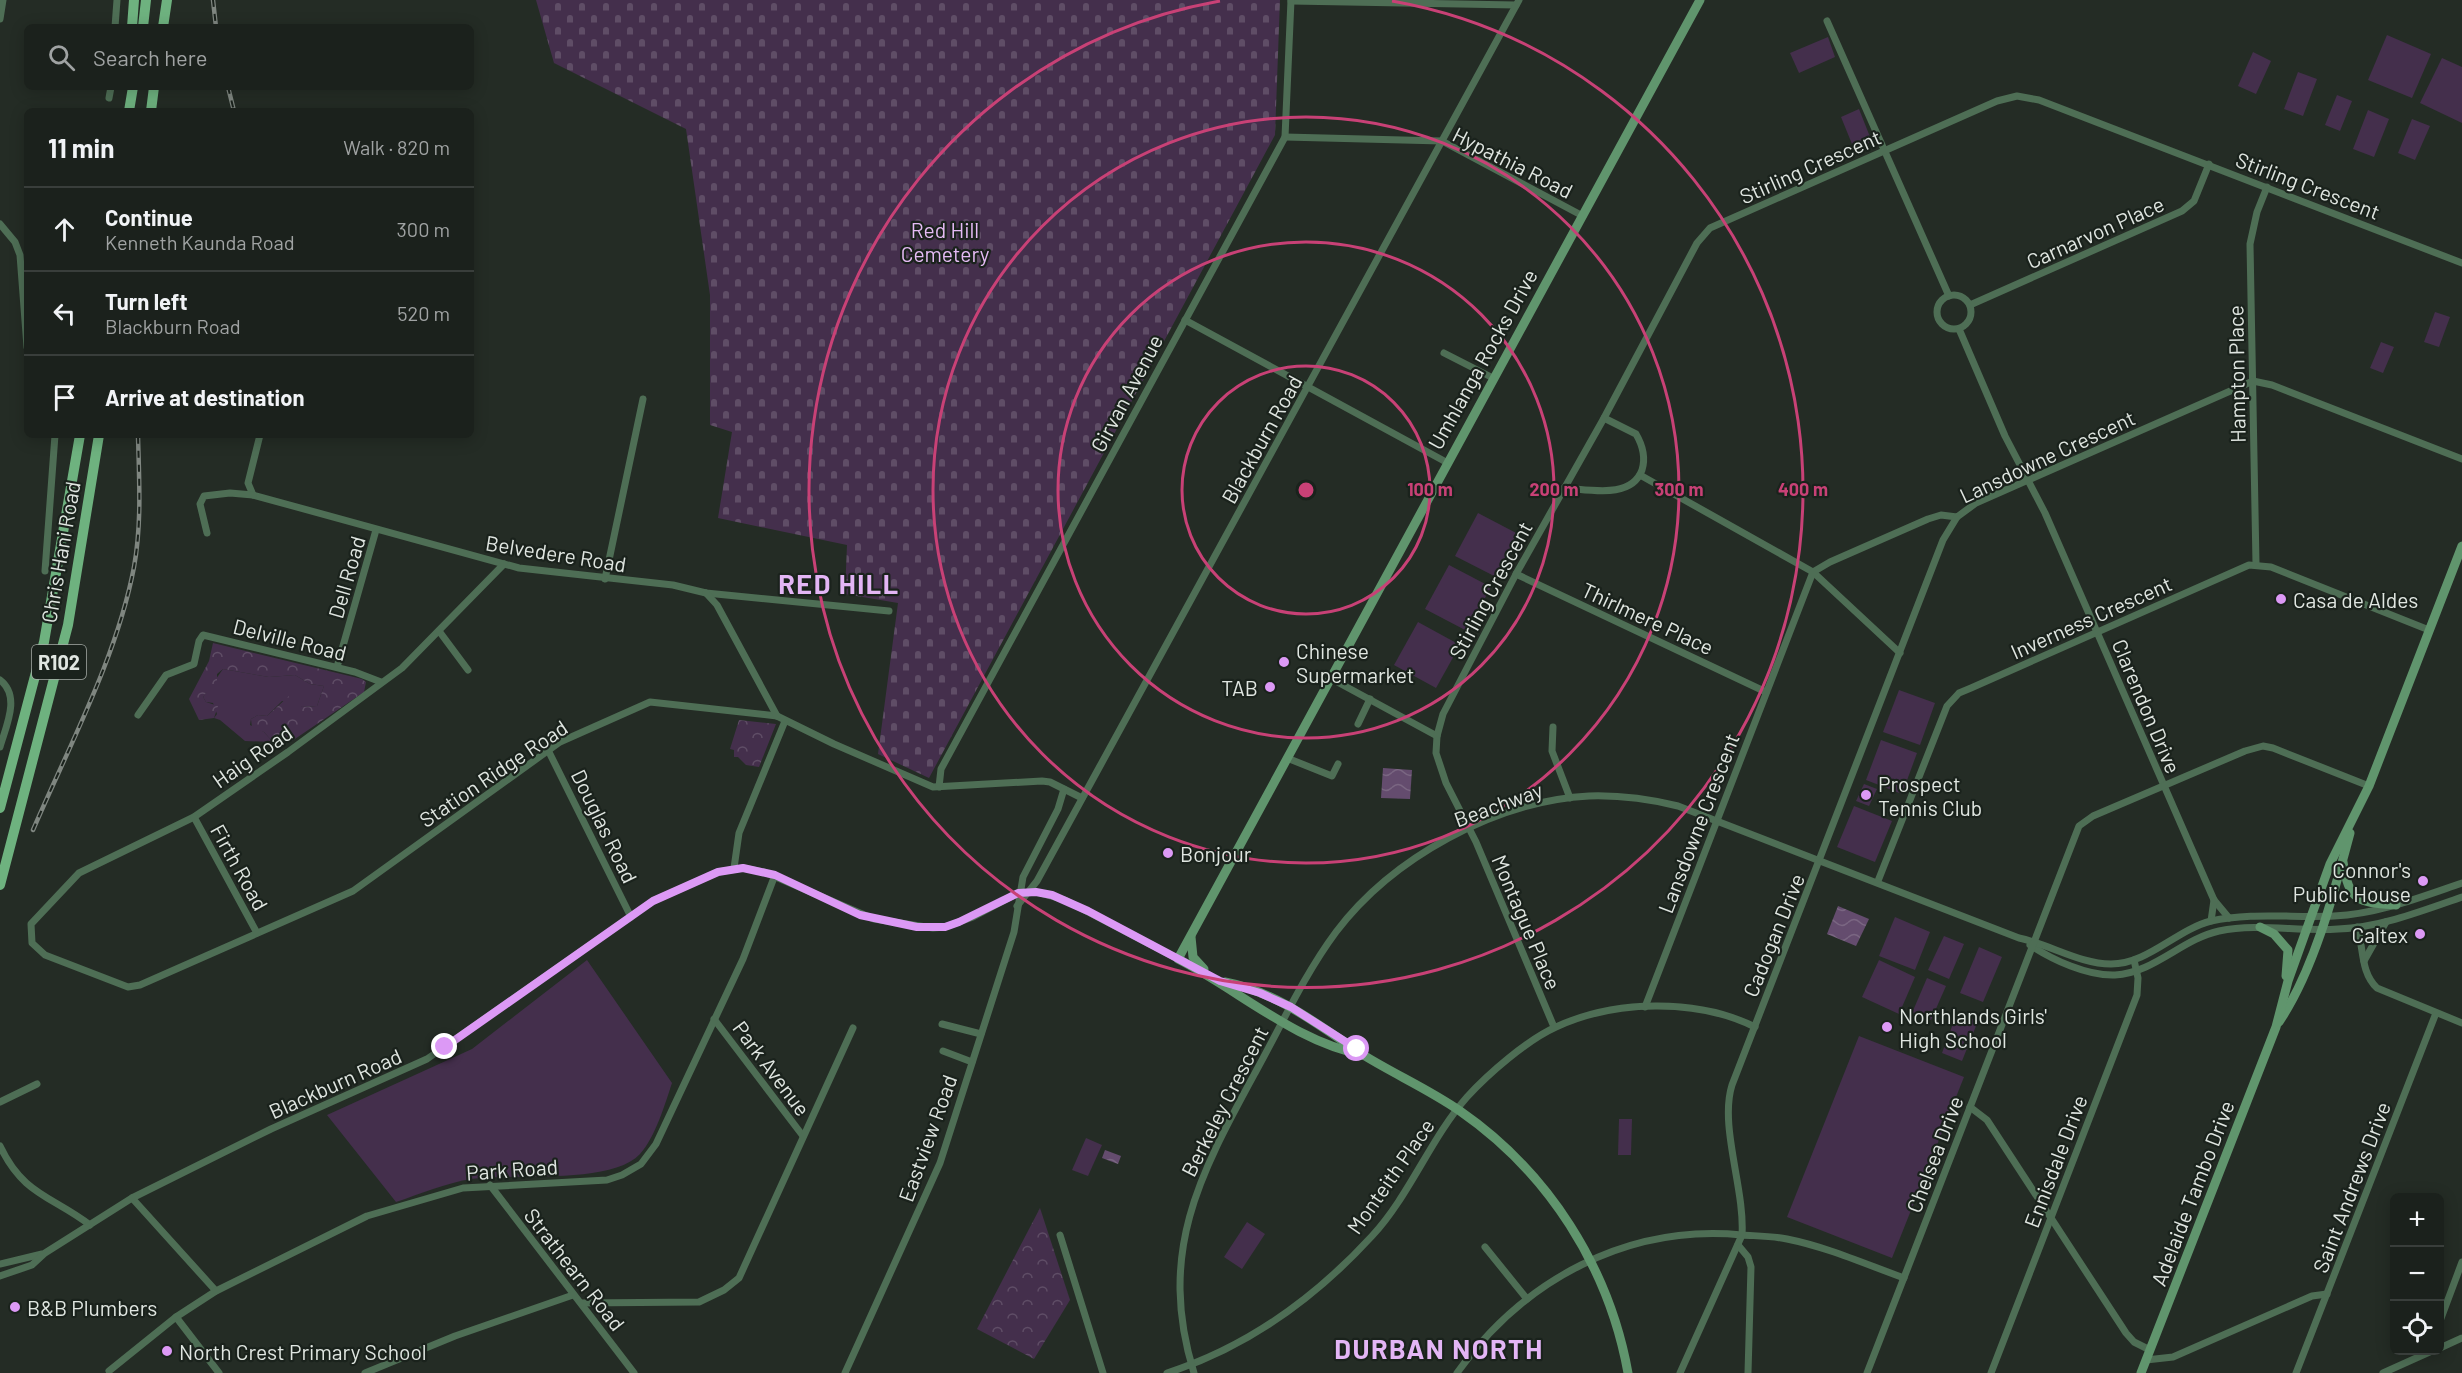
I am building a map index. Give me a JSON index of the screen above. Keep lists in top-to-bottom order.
{
  "streets": {
    "main road": [
      "Umhlanga Rocks Drive",
      "Chris Hani Road",
      "R102",
      "Adelaide Tambo Drive"
    ],
    "street": [
      "Hypathia Road",
      "Stirling Crescent",
      "Carnarvon Place",
      "Hampton Place",
      "Girvan Avenue",
      "Blackburn Road",
      "Lansdowne Crescent",
      "Belvedere Road",
      "Dell Road",
      "Inverness Crescent",
      "Thirlmere Place",
      "Delville Road",
      "Clarendon Drive",
      "Haig Road",
      "Station Ridge Road",
      "Beachway",
      "Douglas Road",
      "Firth Road",
      "Montague Place",
      "Cadogan Drive",
      "Park Avenue",
      "Berkeley Crescent",
      "Eastview Road",
      "Chelsea Drive",
      "Ennisdale Drive",
      "Park Road",
      "Monteith Place",
      "Saint Andrews Drive",
      "Strathearn Road"
    ]
  },
  "crossings": [
    ["Hypathia Road", "Umhlanga Rocks Drive"],
    ["Hypathia Road", "Girvan Avenue"],
    ["Hypathia Road", "Blackburn Road"],
    ["Stirling Crescent", "Carnarvon Place"],
    ["Stirling Crescent", "Hampton Place"],
    ["Stirling Crescent", "Thirlmere Place"],
    ["Stirling Crescent", "Beachway"],
    ["Stirling Crescent", "Montague Place"],
    ["Carnarvon Place", "Clarendon Drive"],
    ["Hampton Place", "Lansdowne Crescent"],
    ["Hampton Place", "Inverness Crescent"],
    ["Girvan Avenue", "Station Ridge Road"],
    ["Blackburn Road", "Station Ridge Road"],
    ["Blackburn Road", "Douglas Road"],
    ["Blackburn Road", "Eastview Road"],
    ["Blackburn Road", "Park Road"],
    ["Lansdowne Crescent", "Thirlmere Place"],
    ["Lansdowne Crescent", "Clarendon Drive"],
    ["Lansdowne Crescent", "Beachway"],
    ["Lansdowne Crescent", "Cadogan Drive"],
    ["Lansdowne Crescent", "Monteith Place"],
    ["Belvedere Road", "Dell Road"],
    ["Belvedere Road", "Haig Road"],
    ["Dell Road", "Delville Road"],
    ["Inverness Crescent", "Clarendon Drive"],
    ["Inverness Crescent", "Beachway"],
    ["Delville Road", "Haig Road"],
    ["Clarendon Drive", "Beachway"],
    ["Clarendon Drive", "Chelsea Drive"],
    ["Haig Road", "Station Ridge Road"],
    ["Haig Road", "Firth Road"],
    ["Station Ridge Road", "Douglas Road"],
    ["Station Ridge Road", "Firth Road"],
    ["Beachway", "Montague Place"],
    ["Beachway", "Cadogan Drive"],
    ["Beachway", "Berkeley Crescent"],
    ["Beachway", "Chelsea Drive"],
    ["Beachway", "Ennisdale Drive"],
    ["Beachway", "Adelaide Tambo Drive"],
    ["Montague Place", "Monteith Place"],
    ["Cadogan Drive", "Monteith Place"],
    ["Park Avenue", "Park Road"],
    ["Berkeley Crescent", "Monteith Place"],
    ["Chelsea Drive", "Adelaide Tambo Drive"],
    ["Park Road", "Strathearn Road"]
  ],
  "districts": ["RED HILL", "DURBAN NORTH"],
  "parks": ["Red Hill Cemetery"],
  "places": [
    "Casa de Aldes",
    "Chinese Supermarket",
    "TAB",
    "Prospect Tennis Club",
    "Bonjour",
    "Connor's Public House",
    "Caltex",
    "Northlands Girls' High School",
    "B&B Plumbers",
    "North Crest Primary School"
  ],
  "page": {
    "search": "Search here",
    "heading": ["11 min", "Walk · 820 m"],
    "list": [
      ["Continue", "Kenneth Kaunda Road", "300 m"],
      ["Turn left", "Blackburn Road", "520 m"],
      "Arrive at destination"
    ],
    "map_buttons": ["+", "−"]
  },
  "rings": [
    "100 m",
    "200 m",
    "300 m",
    "400 m"
  ]
}
